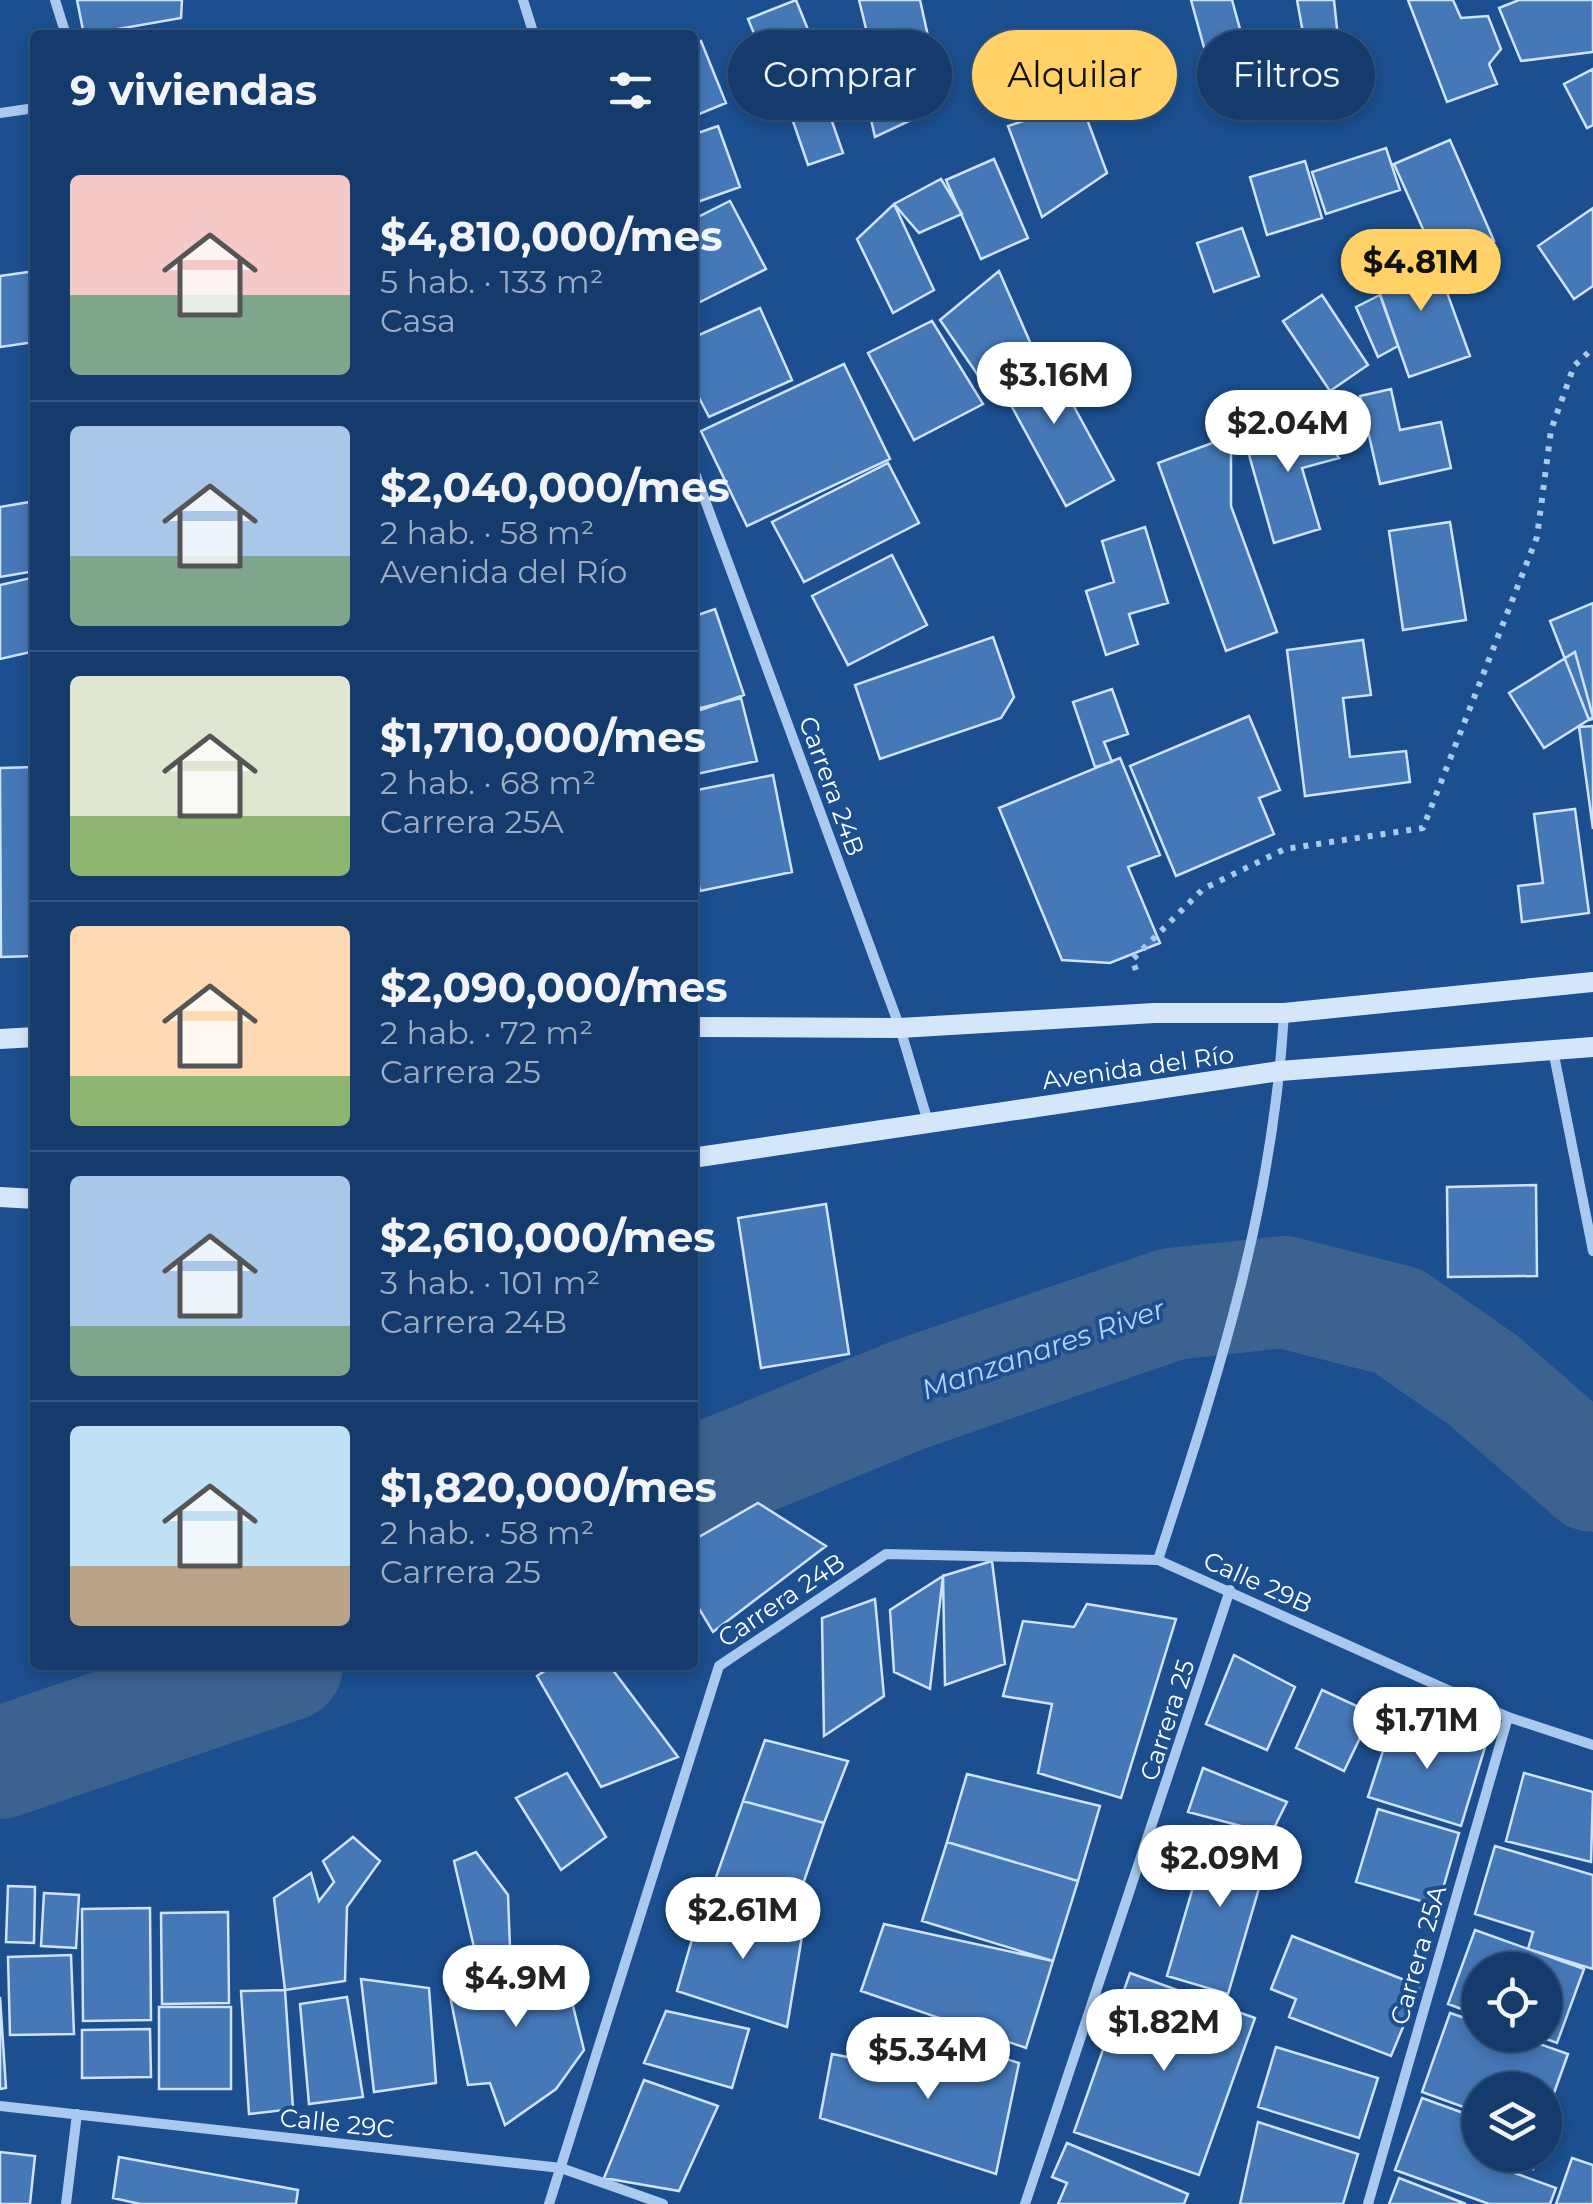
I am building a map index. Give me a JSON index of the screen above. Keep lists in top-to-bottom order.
{
  "streets": {
    "main road": ["Avenida del Río"],
    "street": [
      "Carrera 24B",
      "Calle 29B",
      "Carrera 25",
      "Carrera 25A",
      "Calle 29C"
    ]
  },
  "crossings": [
    ["Carrera 24B", "Avenida del Río"],
    ["Carrera 24B", "Calle 29B"],
    ["Carrera 24B", "Calle 29C"],
    ["Calle 29B", "Carrera 25"],
    ["Calle 29B", "Carrera 25A"]
  ],
  "water": ["Manzanares River"],
  "page": {
    "chip": ["Comprar", "Alquilar", "Filtros"],
    "heading": "9 viviendas",
    "list": [
      {
        "name": "$4,810,000/mes",
        "note": "5 hab. · 133 m² · Casa"
      },
      {
        "name": "$2,040,000/mes",
        "note": "2 hab. · 58 m² · Avenida del Río"
      },
      {
        "name": "$1,710,000/mes",
        "note": "2 hab. · 68 m² · Carrera 25A"
      },
      {
        "name": "$2,090,000/mes",
        "note": "2 hab. · 72 m² · Carrera 25"
      },
      {
        "name": "$2,610,000/mes",
        "note": "3 hab. · 101 m² · Carrera 24B"
      },
      {
        "name": "$1,820,000/mes",
        "note": "2 hab. · 58 m² · Carrera 25"
      }
    ],
    "price": [
      "$4.81M",
      "$3.16M",
      "$2.04M",
      "$1.71M",
      "$2.09M",
      "$2.61M",
      "$4.9M",
      "$1.82M",
      "$5.34M"
    ]
  }
}
